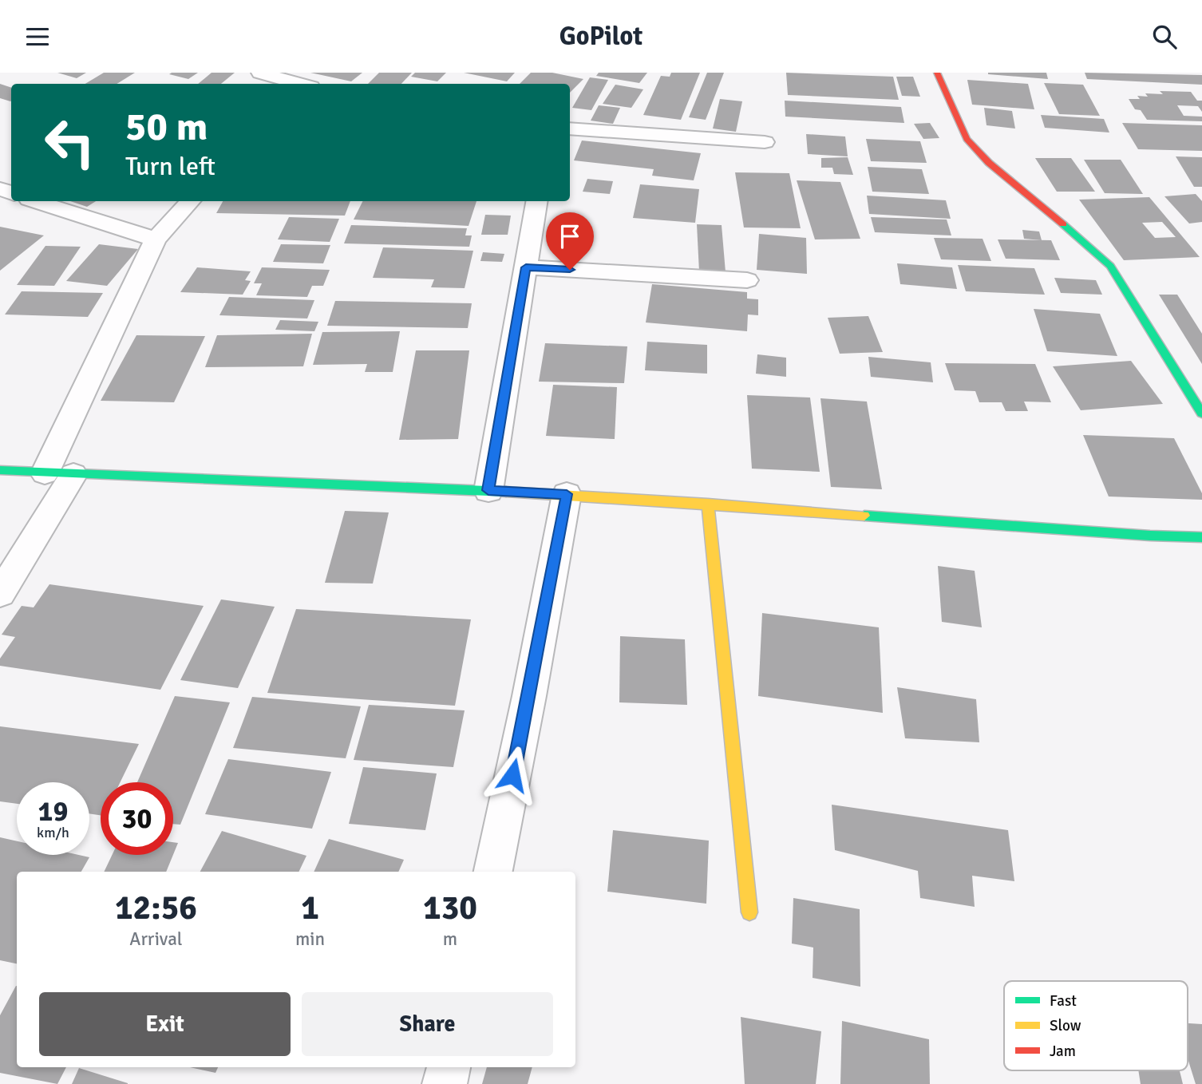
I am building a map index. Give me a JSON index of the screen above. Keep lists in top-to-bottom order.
{
  "legend": ["Fast", "Slow", "Jam"],
  "page": {
    "header": "GoPilot",
    "turn": ["50 m", "Turn left"],
    "speed": "19 km/h",
    "limit": "30",
    "eta": [
      "12:56",
      "Arrival",
      "1",
      "min",
      "130",
      "m"
    ],
    "buttons": ["Exit", "Share"]
  }
}
